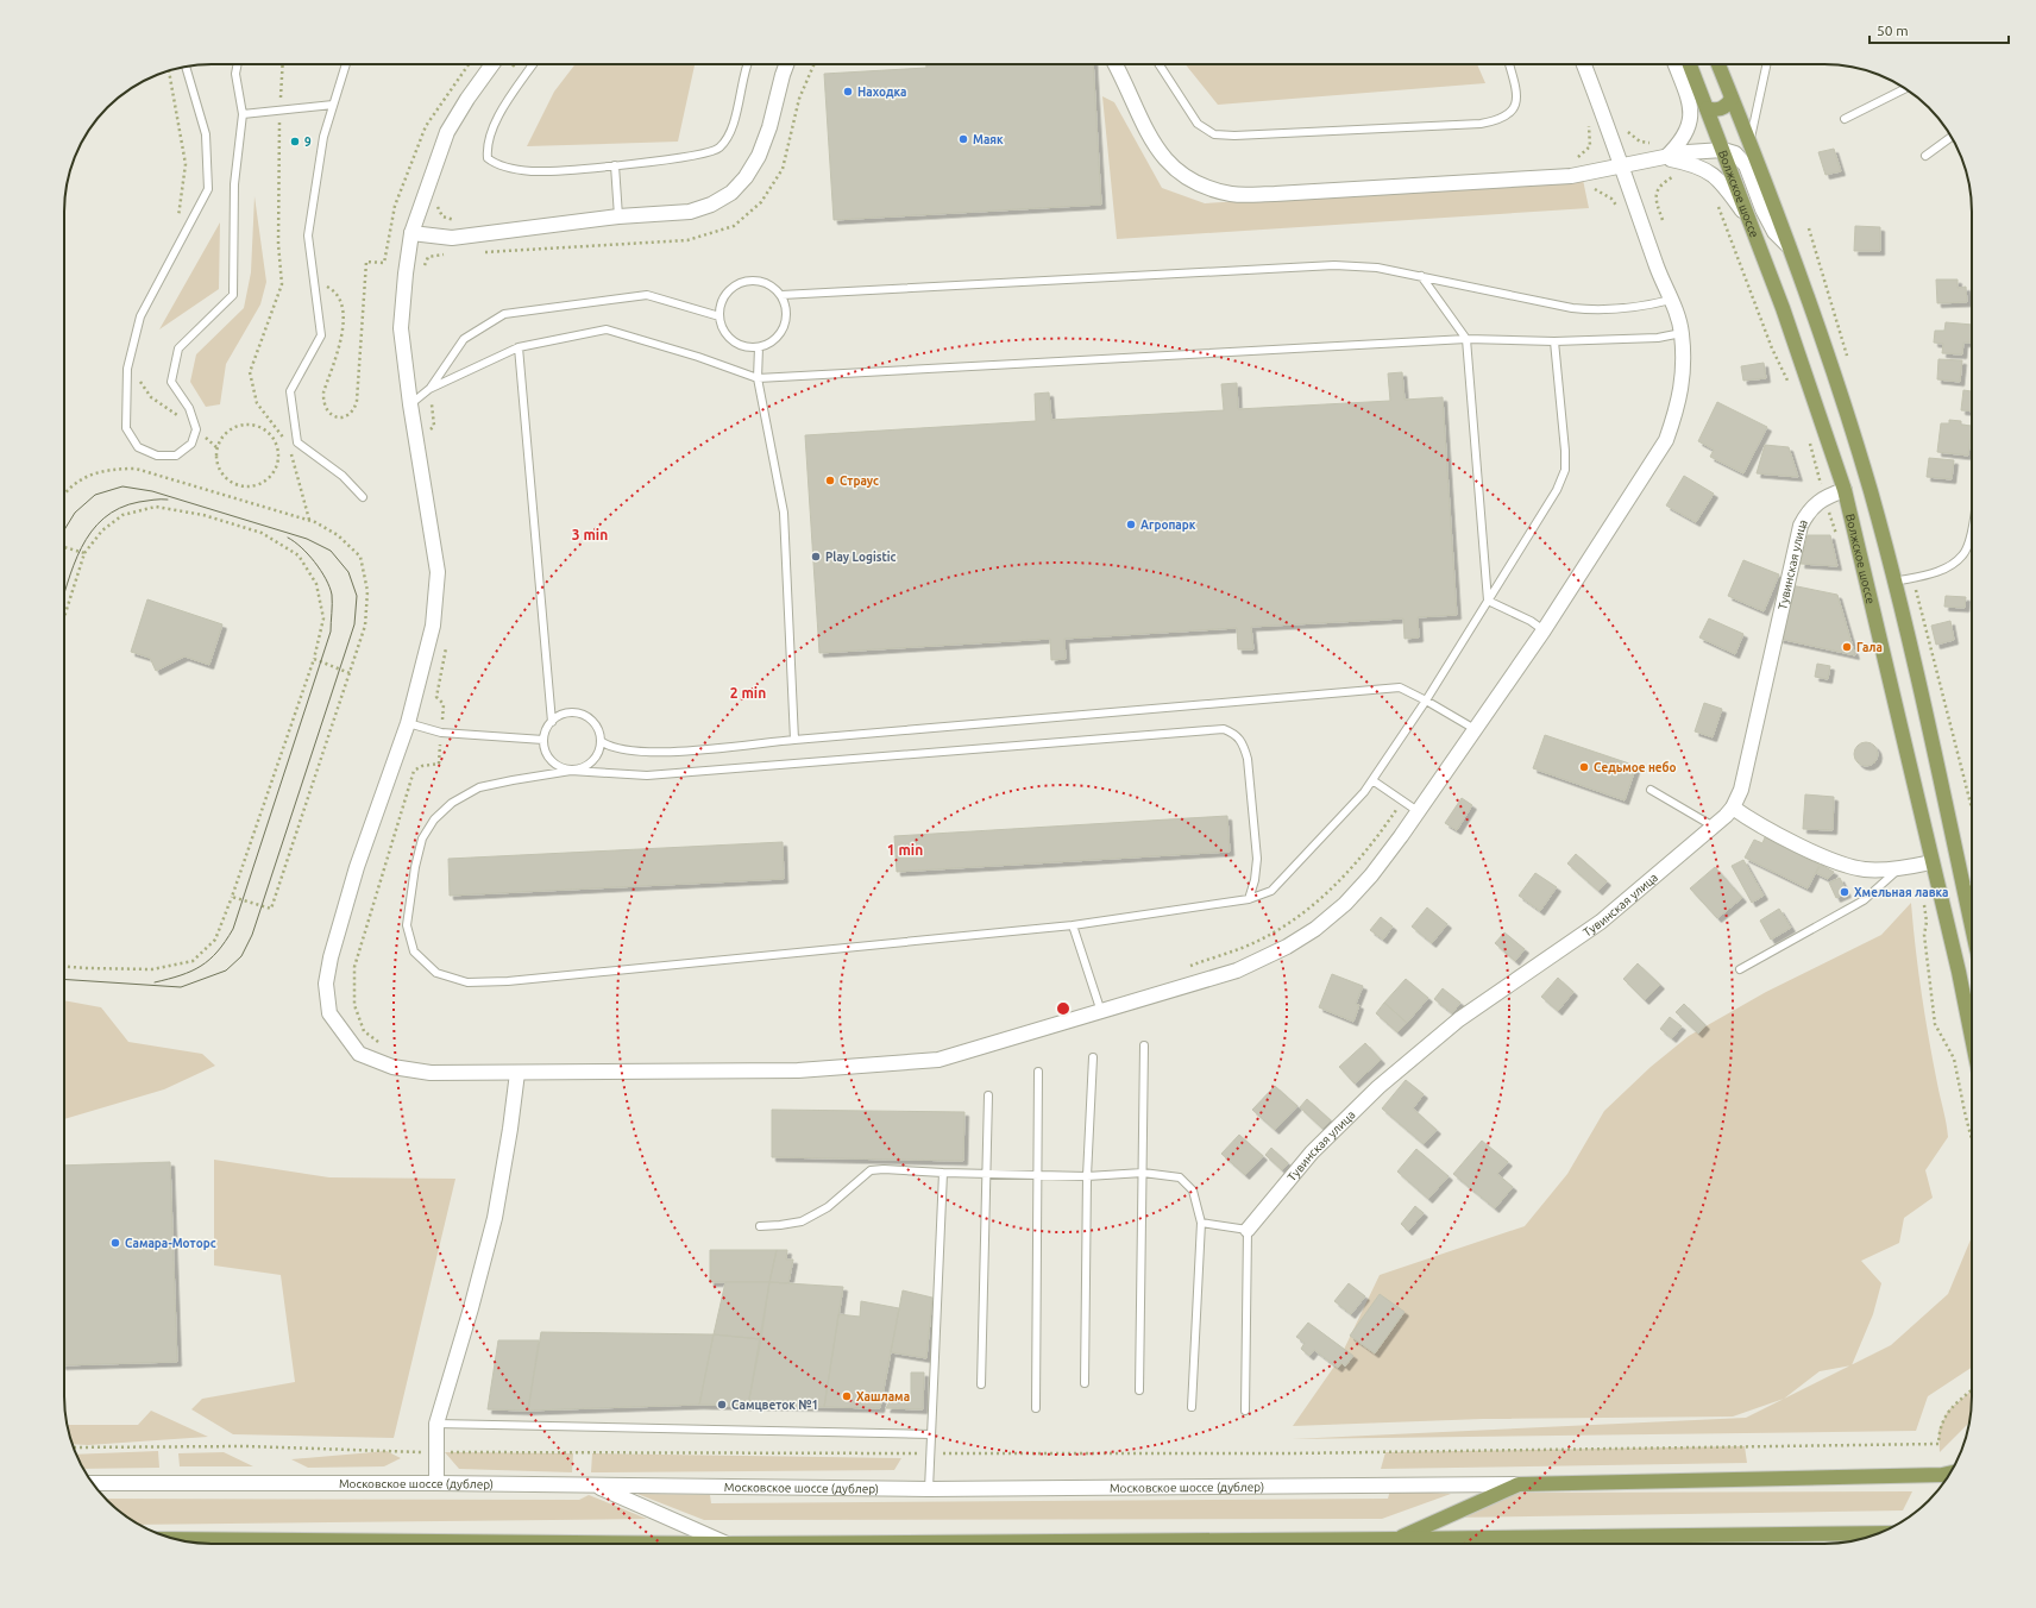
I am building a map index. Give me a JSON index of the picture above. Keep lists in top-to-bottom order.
{
  "streets": {
    "main road": ["Волжское шоссе"],
    "street": ["Тувинская улица", "Московское шоссе (дублер)"]
  },
  "crossings": [
    ["Волжское шоссе", "Тувинская улица"]
  ],
  "places": [
    "Находка",
    "Маяк",
    "9",
    "Страус",
    "Агропарк",
    "Play Logistic",
    "Гала",
    "Седьмое небо",
    "Хмельная лавка",
    "Самара-Моторс",
    "Хашлама",
    "Самцветок №1"
  ],
  "scale_bar": "50 m",
  "rings": ["3 min", "2 min", "1 min"]
}
